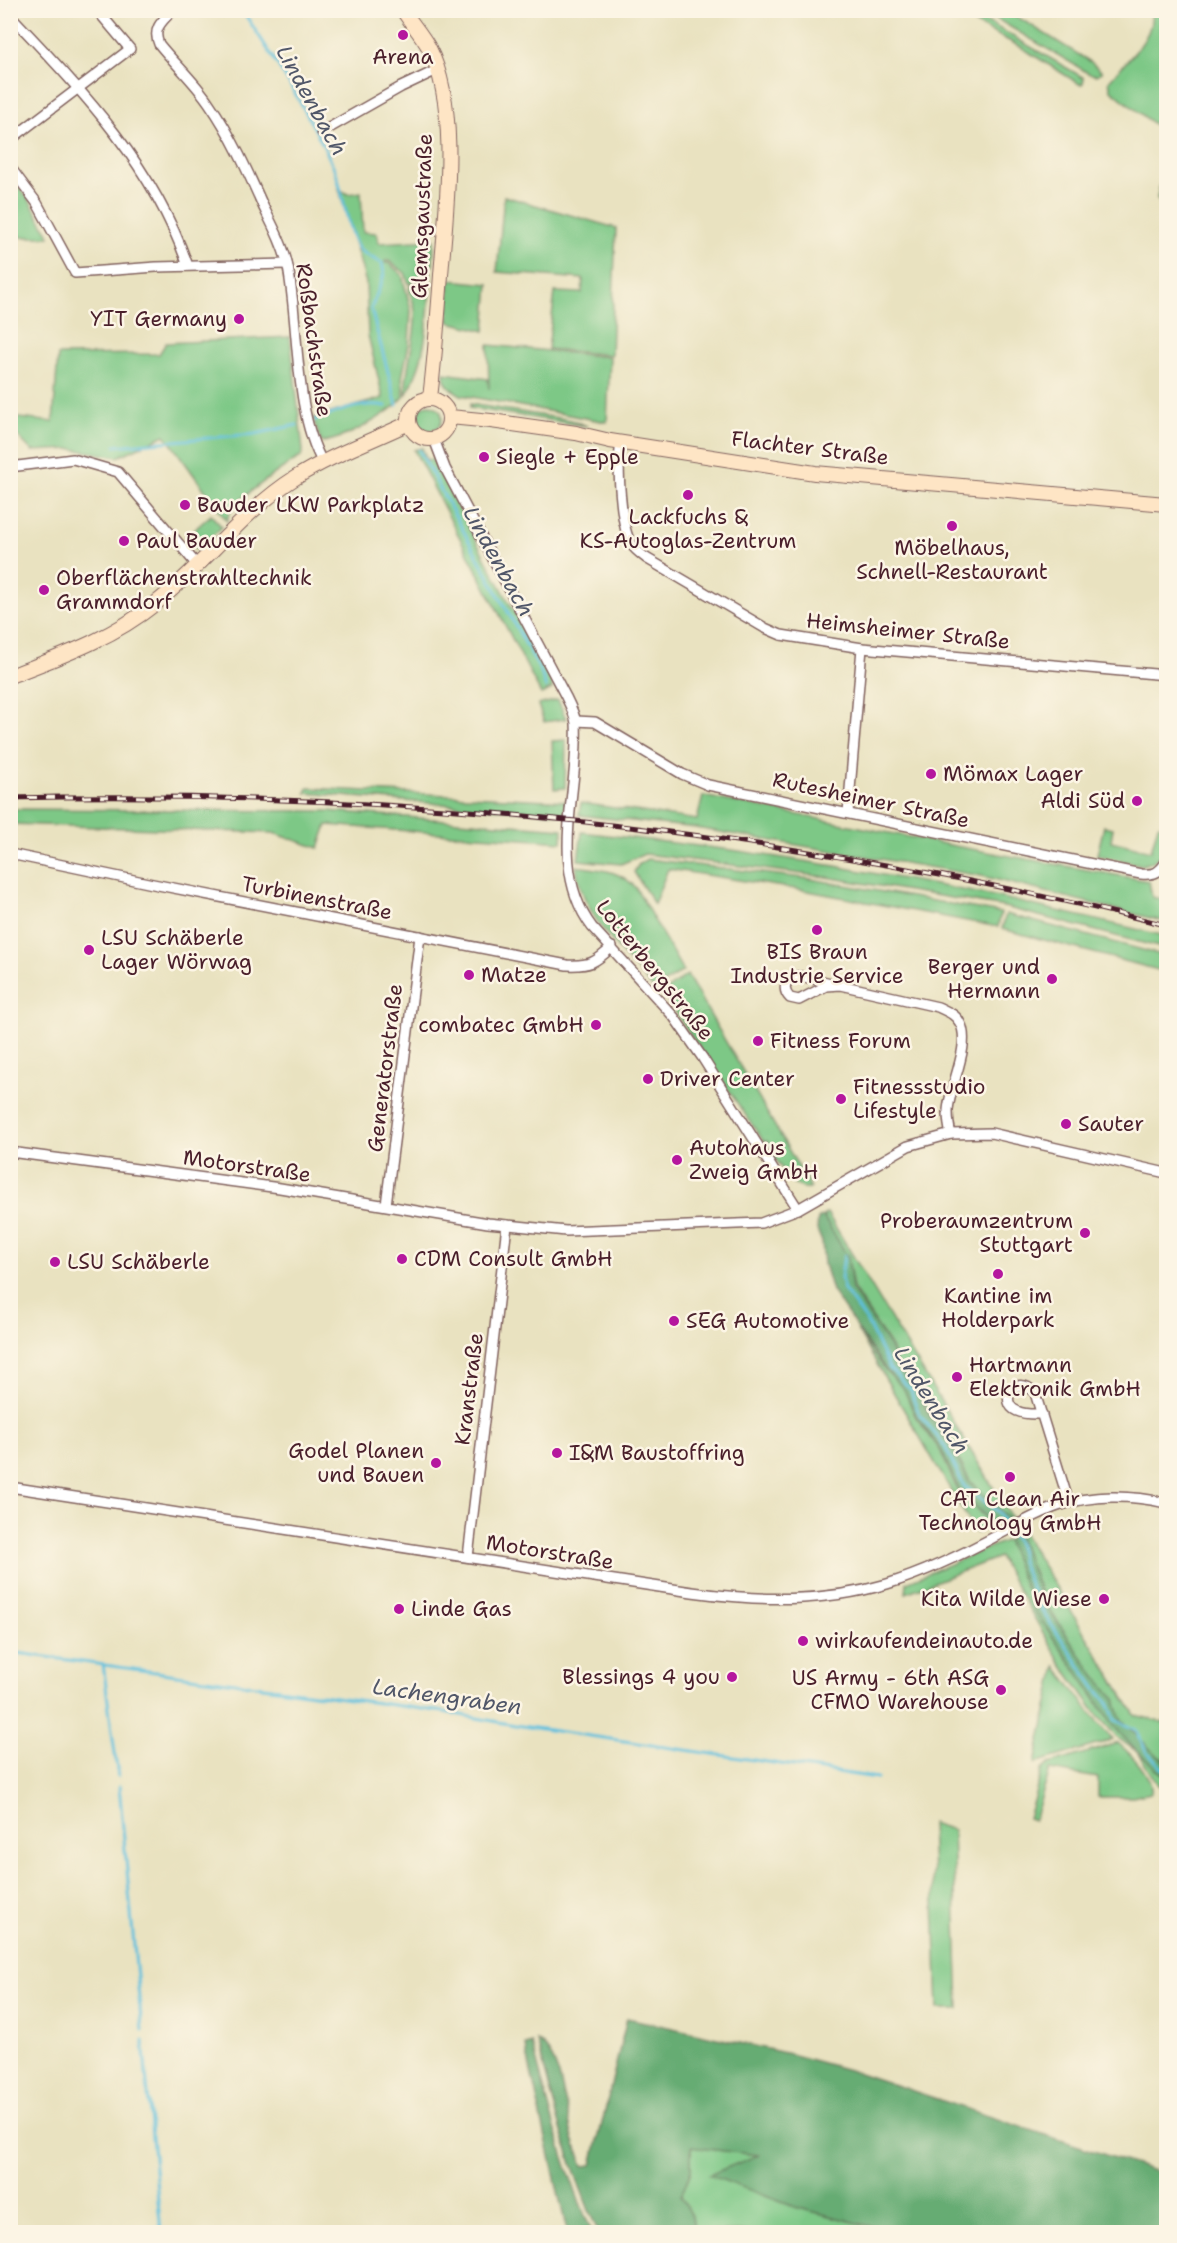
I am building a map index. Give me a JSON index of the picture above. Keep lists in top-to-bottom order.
{
  "streets": {
    "main road": ["Glemsgaustraße", "Flachter Straße"],
    "street": [
      "Roßbachstraße",
      "Heimsheimer Straße",
      "Rutesheimer Straße",
      "Turbinenstraße",
      "Lotterbergstraße",
      "Generatorstraße",
      "Motorstraße",
      "Kranstraße"
    ]
  },
  "crossings": [
    ["Glemsgaustraße", "Flachter Straße"],
    ["Glemsgaustraße", "Lotterbergstraße"],
    ["Flachter Straße", "Heimsheimer Straße"],
    ["Flachter Straße", "Lotterbergstraße"],
    ["Rutesheimer Straße", "Lotterbergstraße"],
    ["Turbinenstraße", "Lotterbergstraße"],
    ["Turbinenstraße", "Generatorstraße"],
    ["Lotterbergstraße", "Motorstraße"],
    ["Generatorstraße", "Motorstraße"],
    ["Motorstraße", "Kranstraße"]
  ],
  "water": ["Lindenbach", "Lachengraben"],
  "places": [
    "Arena",
    "YIT Germany",
    "Siegle + Epple",
    "Lackfuchs & KS-Autoglas-Zentrum",
    "Bauder LKW Parkplatz",
    "Möbelhaus, Schnell-Restaurant",
    "Paul Bauder",
    "Oberflächenstrahltechnik Grammdorf",
    "Mömax Lager",
    "Aldi Süd",
    "BIS Braun Industrie Service",
    "LSU Schäberle Lager Wörwag",
    "Matze",
    "Berger und Hermann",
    "combatec GmbH",
    "Fitness Forum",
    "Driver Center",
    "Fitnessstudio Lifestyle",
    "Sauter",
    "Autohaus Zweig GmbH",
    "Proberaumzentrum Stuttgart",
    "CDM Consult GmbH",
    "LSU Schäberle",
    "Kantine im Holderpark",
    "SEG Automotive",
    "Hartmann Elektronik GmbH",
    "I&M Baustoffring",
    "Godel Planen und Bauen",
    "CAT Clean Air Technology GmbH",
    "Kita Wilde Wiese",
    "Linde Gas",
    "wirkaufendeinauto.de",
    "Blessings 4 you",
    "US Army - 6th ASG CFMO Warehouse"
  ]
}
